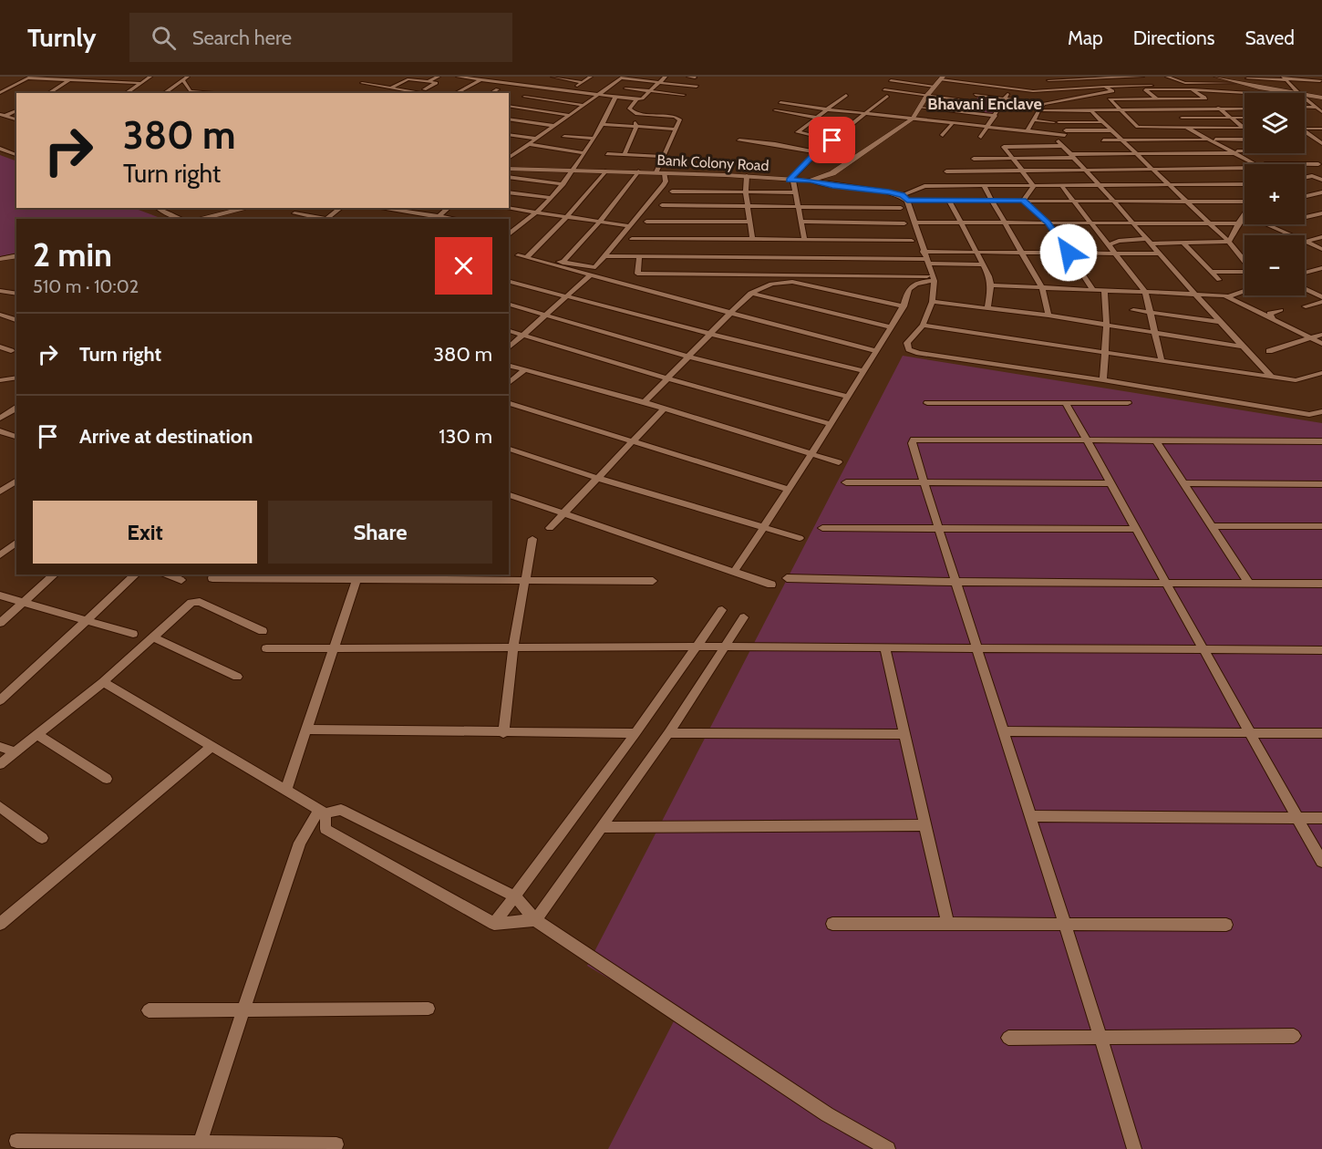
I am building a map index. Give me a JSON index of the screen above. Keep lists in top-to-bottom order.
{
  "streets": {
    "street": ["Bank Colony Road"]
  },
  "districts": ["Bhavani Enclave"],
  "page": {
    "header": "Turnly",
    "search": "Search here",
    "nav": ["Map", "Directions", "Saved"],
    "map_buttons": ["+", "−"],
    "turn": ["380 m", "Turn right"],
    "heading": ["2 min", "510 m · 10:02"],
    "list": [
      {
        "name": "Turn right",
        "value": "380 m"
      },
      {
        "name": "Arrive at destination",
        "value": "130 m"
      }
    ],
    "buttons": ["Exit", "Share"]
  }
}
